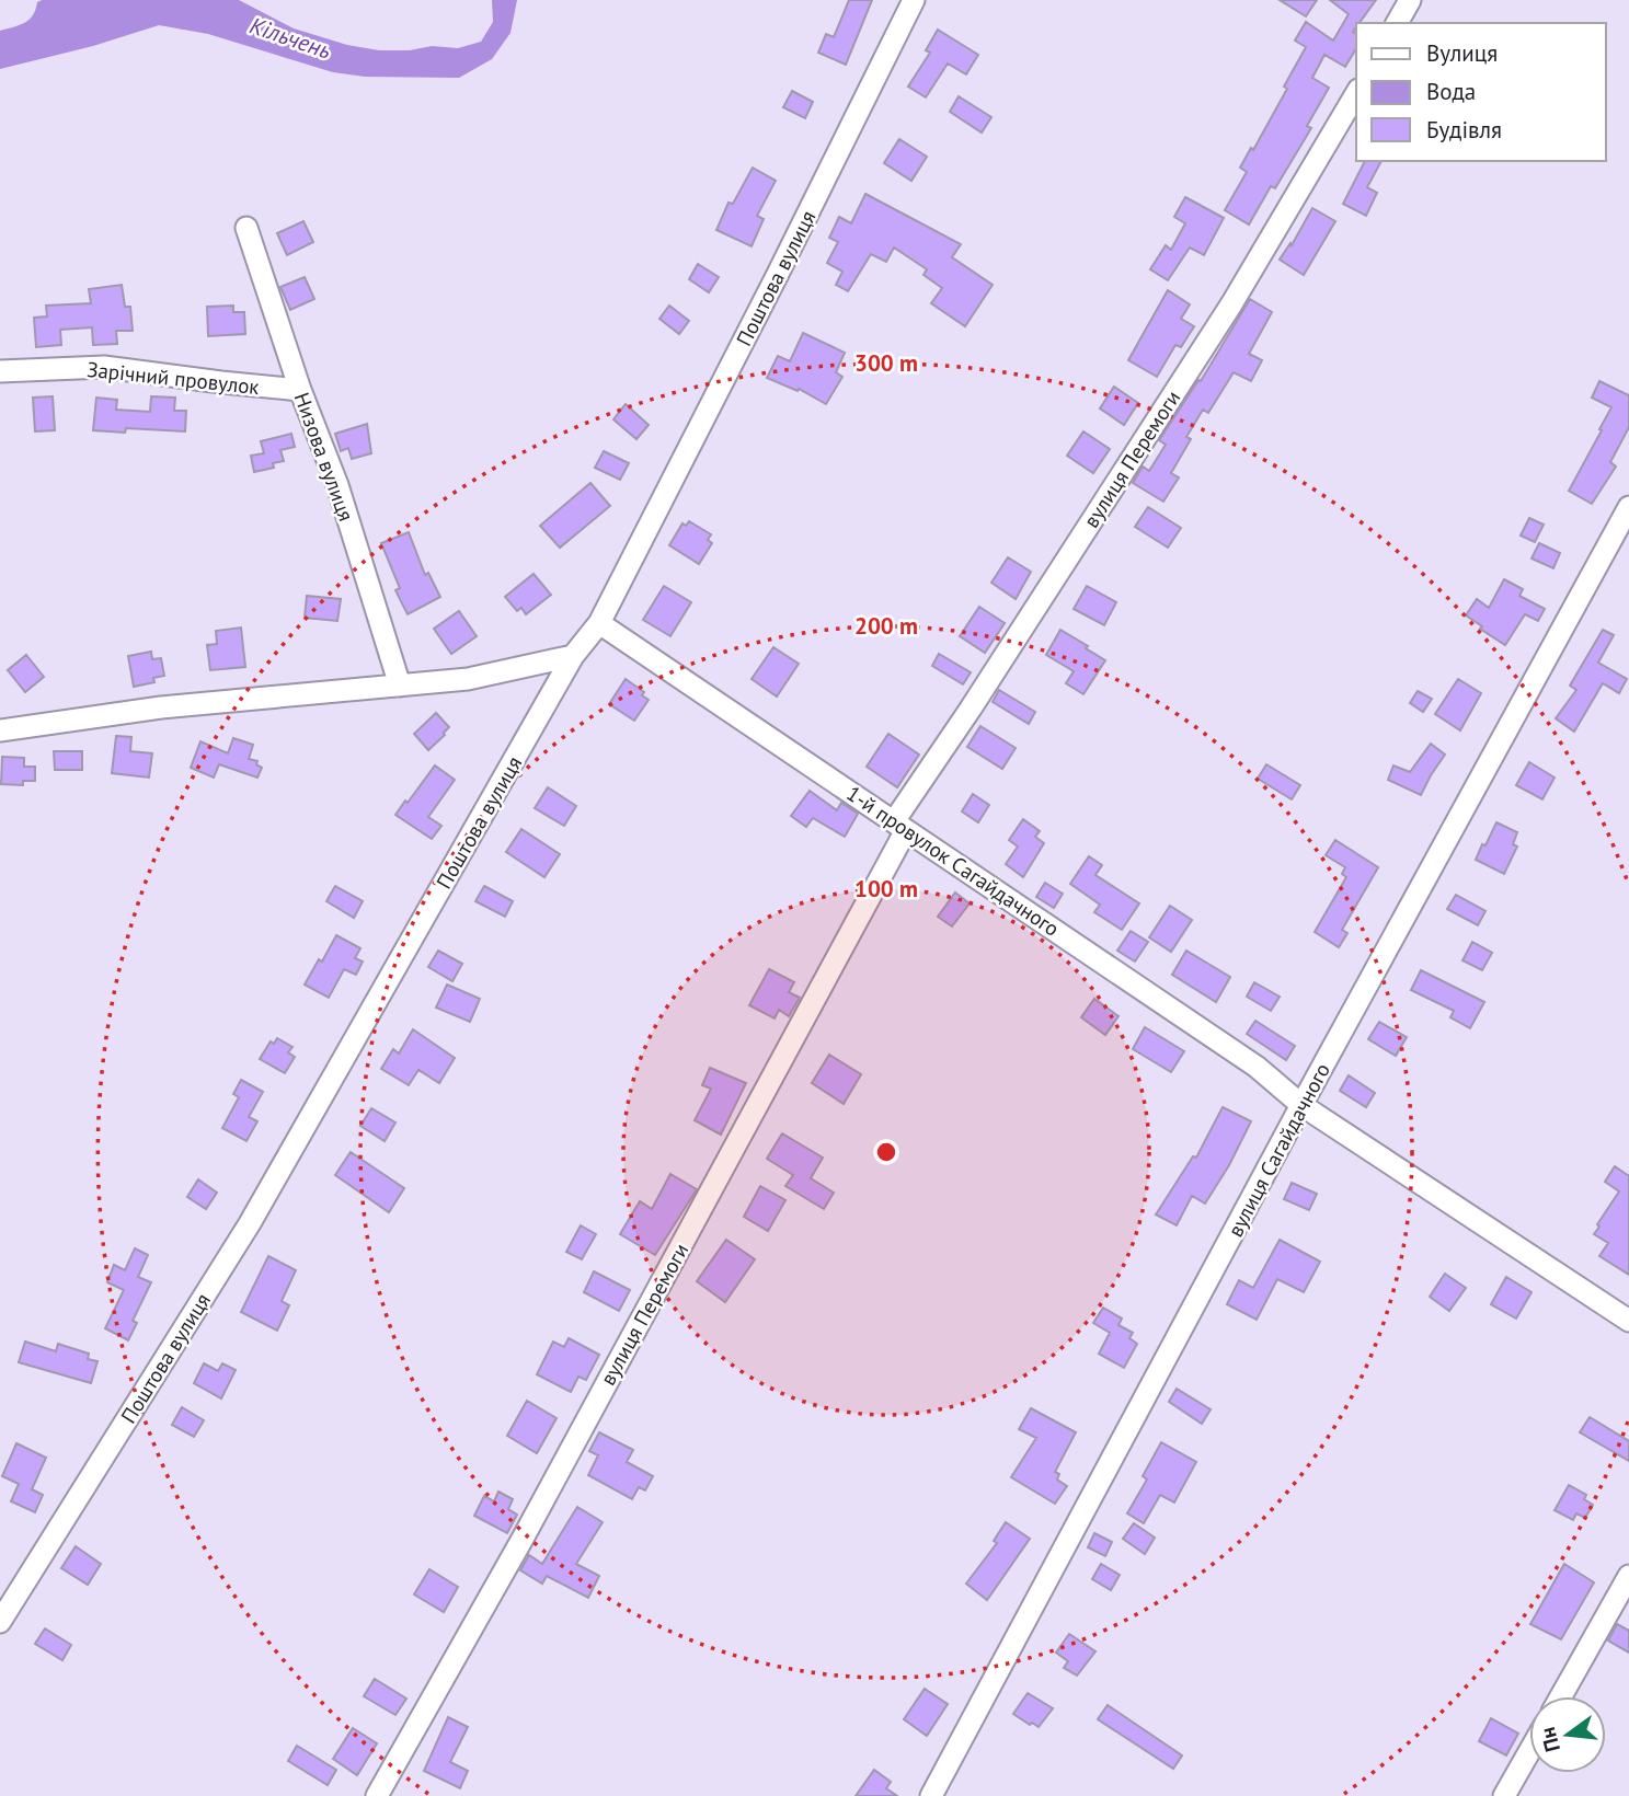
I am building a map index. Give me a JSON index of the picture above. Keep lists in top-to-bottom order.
{
  "streets": {
    "street": [
      "Поштова вулиця",
      "Зарічний провулок",
      "Низова вулиця",
      "вулиця Перемоги",
      "1-й провулок Сагайдачного",
      "вулиця Сагайдачного"
    ]
  },
  "crossings": [
    ["Поштова вулиця", "1-й провулок Сагайдачного"],
    ["Зарічний провулок", "Низова вулиця"],
    ["вулиця Перемоги", "1-й провулок Сагайдачного"],
    ["1-й провулок Сагайдачного", "вулиця Сагайдачного"]
  ],
  "water": ["Кільчень"],
  "legend": ["Вулиця", "Вода", "Будівля"],
  "north": "left",
  "rings": ["300 m", "200 m", "100 m"]
}
